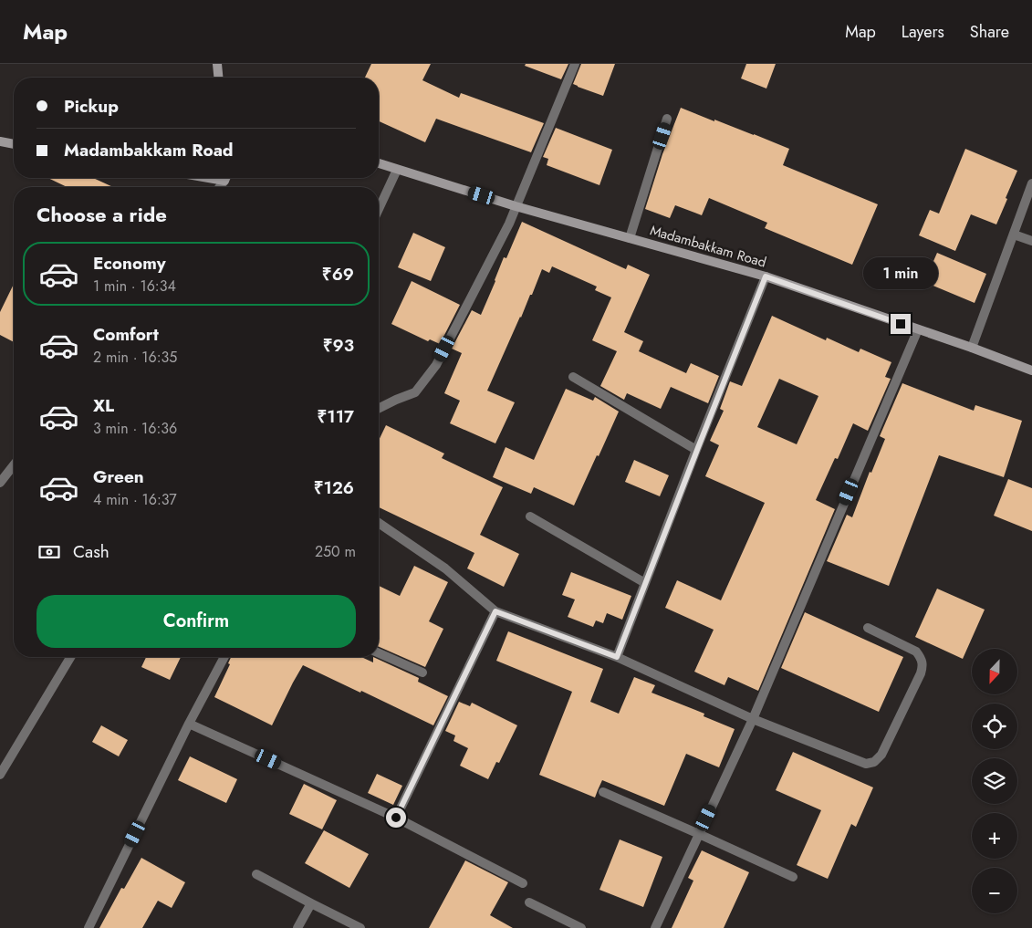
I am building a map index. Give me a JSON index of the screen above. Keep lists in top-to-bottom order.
{
  "streets": {
    "street": ["Madambakkam Road"]
  },
  "north": "bottom",
  "page": {
    "header": "Map",
    "nav": ["Map", "Layers", "Share"],
    "banner": ["Pickup", "Madambakkam Road"],
    "heading": "Choose a ride",
    "list": [
      {
        "name": "Economy",
        "note": "1 min · 16:34",
        "value": "₹69"
      },
      {
        "name": "Comfort",
        "note": "2 min · 16:35",
        "value": "₹93"
      },
      {
        "name": "XL",
        "note": "3 min · 16:36",
        "value": "₹117"
      },
      {
        "name": "Green",
        "note": "4 min · 16:37",
        "value": "₹126"
      }
    ],
    "bubble": "1 min",
    "pay": ["Cash", "250 m"],
    "buttons": "Confirm",
    "map_buttons": ["+", "−"]
  }
}
